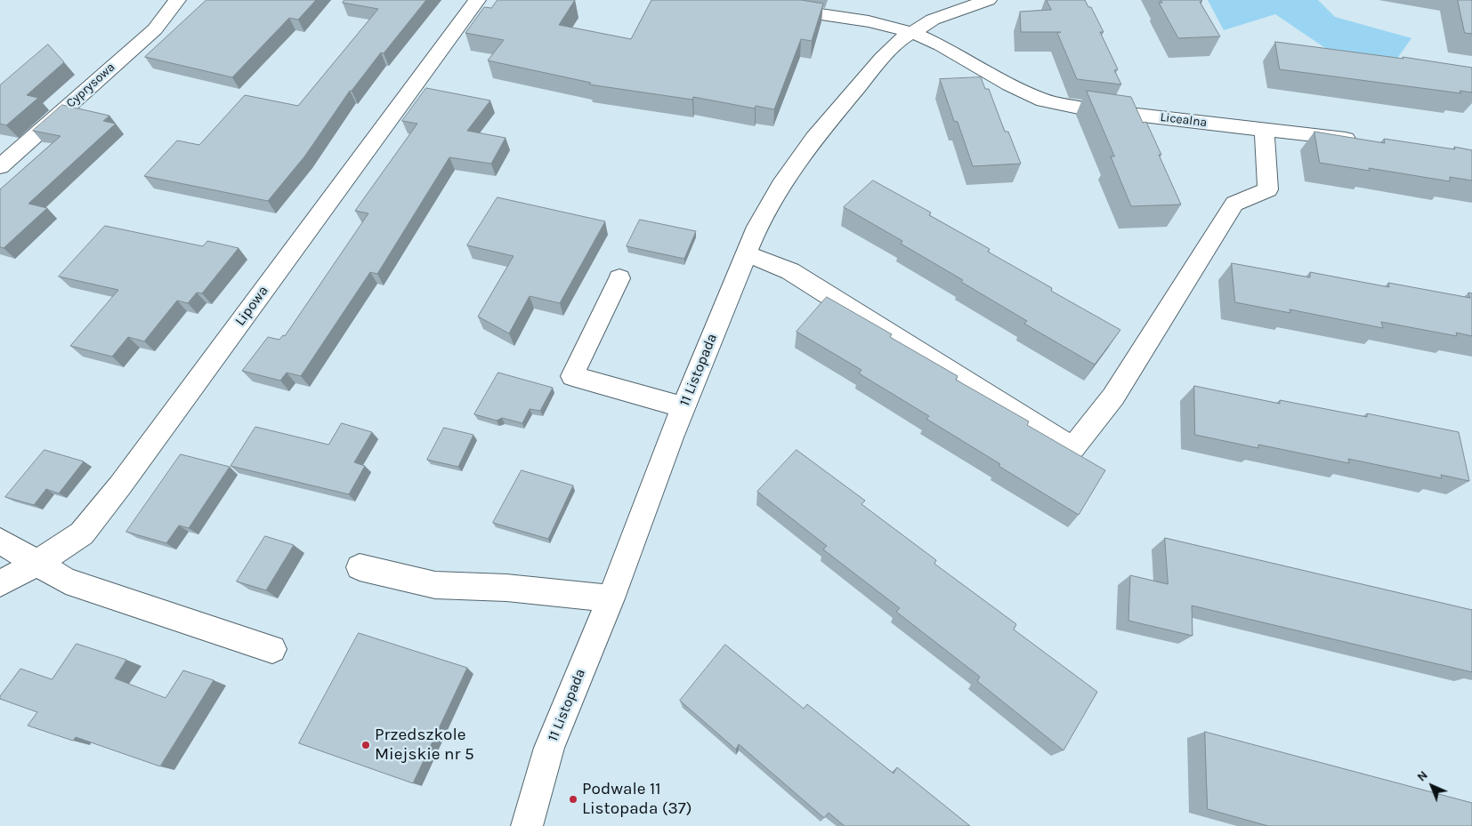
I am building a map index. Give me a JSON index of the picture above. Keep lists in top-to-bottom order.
{
  "streets": {
    "street": [
      "Cyprysowa",
      "Licealna",
      "Lipowa",
      "11 Listopada"
    ]
  },
  "crossings": [
    ["Licealna", "11 Listopada"]
  ],
  "places": ["Przedszkole Miejskie nr 5", "Podwale 11 Listopada (37)"],
  "north": "top left"
}
